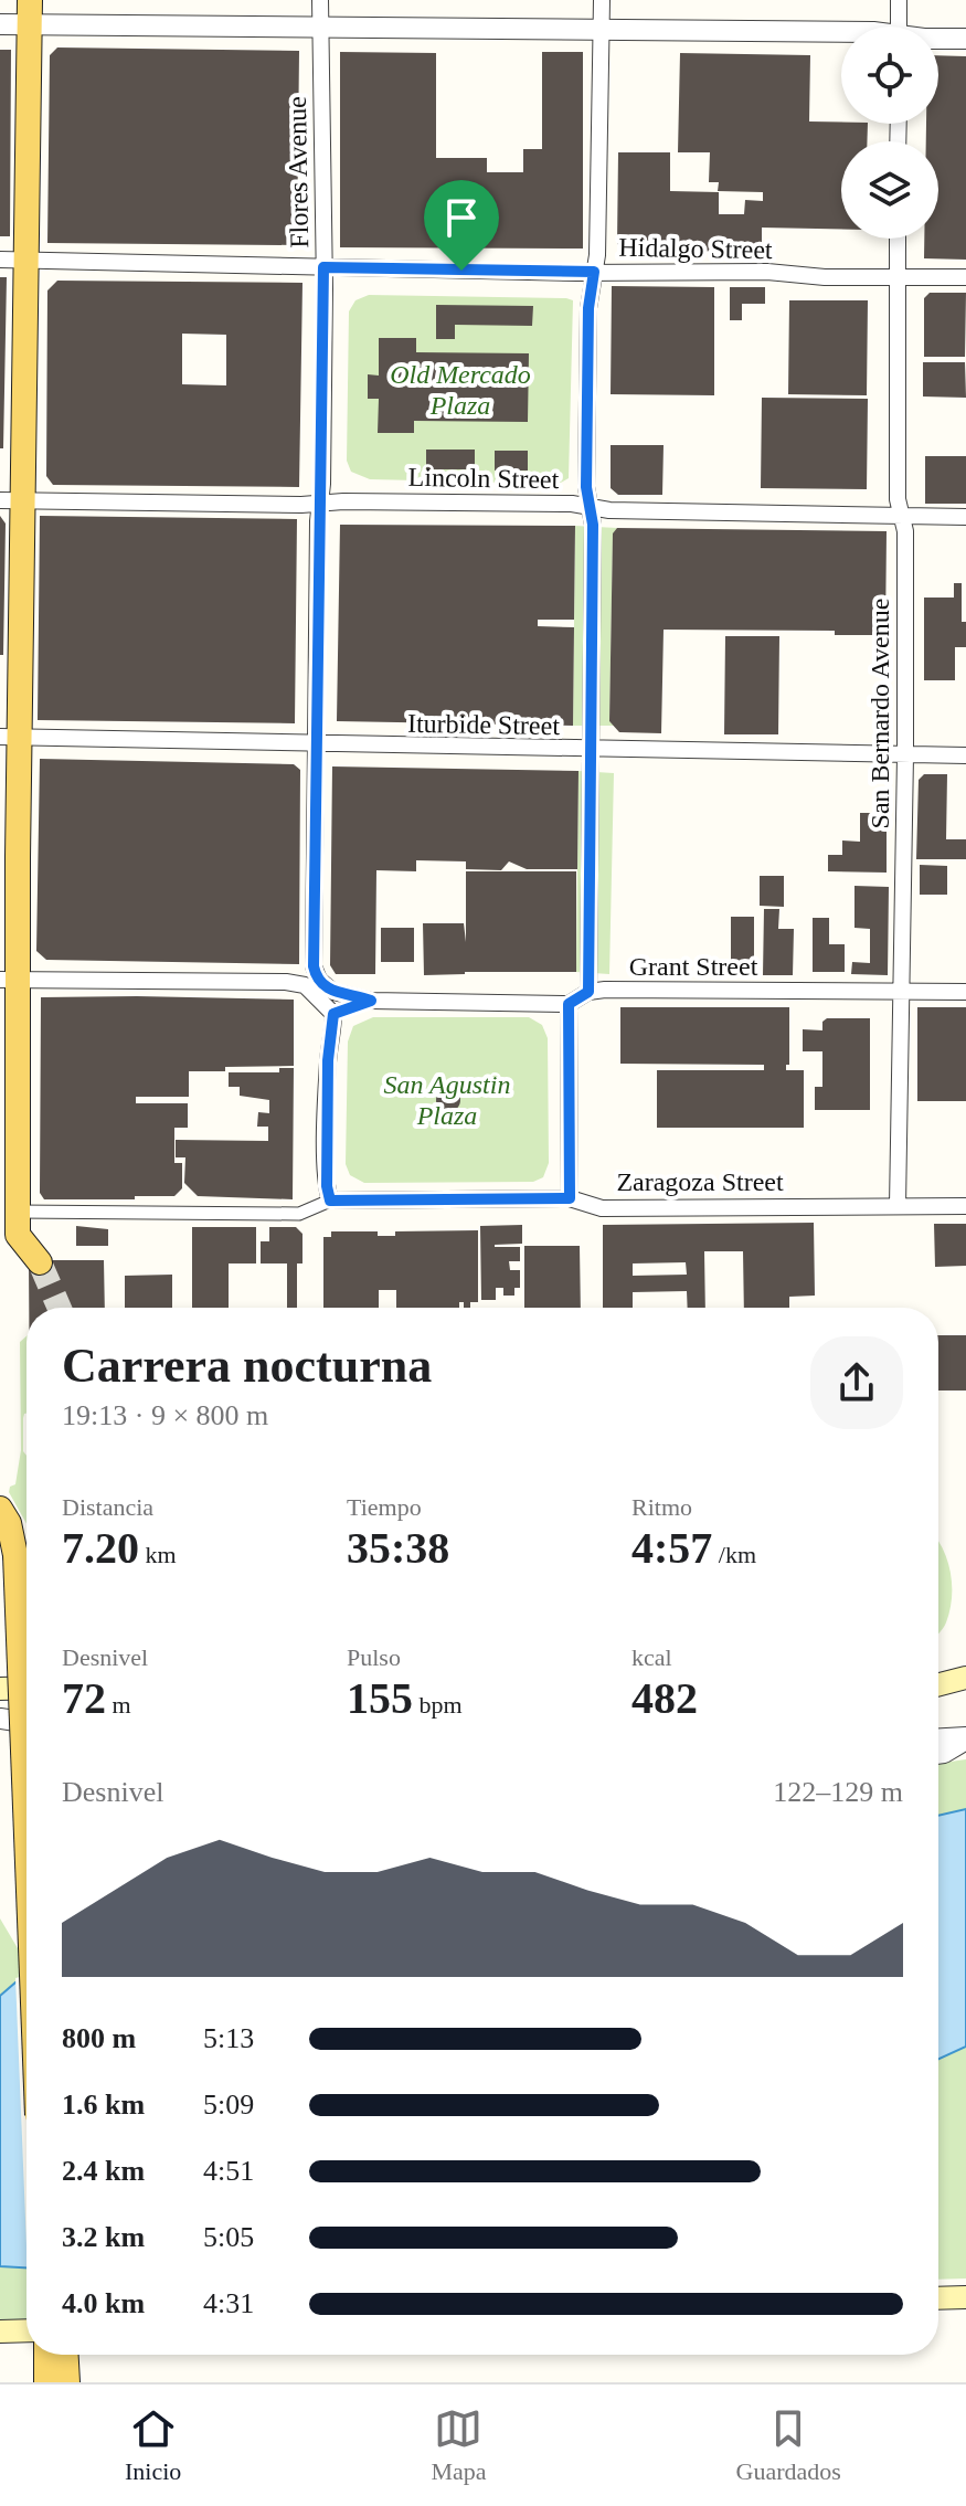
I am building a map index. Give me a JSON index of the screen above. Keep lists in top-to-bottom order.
{
  "streets": {
    "street": [
      "Flores Avenue",
      "Hidalgo Street",
      "Lincoln Street",
      "San Bernardo Avenue",
      "Iturbide Street",
      "Grant Street",
      "Zaragoza Street"
    ]
  },
  "crossings": [
    ["Flores Avenue", "Hidalgo Street"],
    ["Flores Avenue", "Lincoln Street"],
    ["Flores Avenue", "Iturbide Street"],
    ["Hidalgo Street", "San Bernardo Avenue"],
    ["Lincoln Street", "San Bernardo Avenue"],
    ["San Bernardo Avenue", "Iturbide Street"],
    ["San Bernardo Avenue", "Grant Street"],
    ["San Bernardo Avenue", "Zaragoza Street"]
  ],
  "parks": ["Old Mercado Plaza", "San Agustin Plaza"],
  "page": {
    "heading": ["Carrera nocturna", "19:13 · 9 × 800 m"],
    "stats": [
      ["Distancia", "7.20 km"],
      ["Tiempo", "35:38"],
      ["Ritmo", "4:57 /km"],
      ["Desnivel", "72 m"],
      ["Pulso", "155 bpm"],
      ["kcal", "482"]
    ],
    "chart": ["Desnivel", "122–129 m"],
    "list": [
      {
        "name": "800 m",
        "note": "5:13"
      },
      {
        "name": "1.6 km",
        "note": "5:09"
      },
      {
        "name": "2.4 km",
        "note": "4:51"
      },
      {
        "name": "3.2 km",
        "note": "5:05"
      },
      {
        "name": "4.0 km",
        "note": "4:31"
      }
    ],
    "tabs": ["Inicio", "Mapa", "Guardados"]
  }
}
